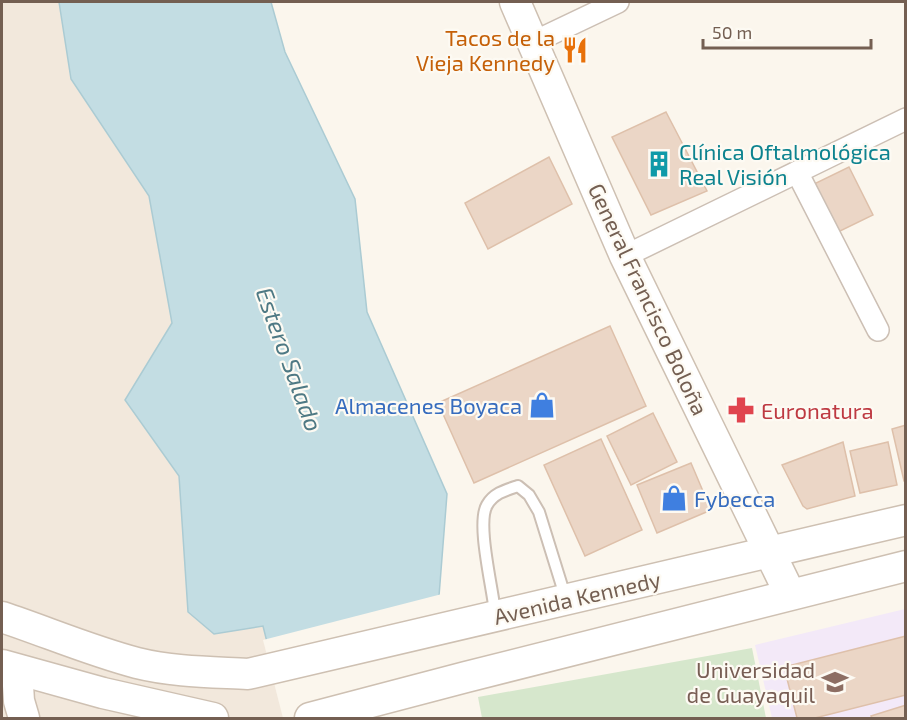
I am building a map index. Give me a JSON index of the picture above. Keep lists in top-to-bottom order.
{
  "streets": {
    "main road": ["General Francisco Boloña", "Avenida Kennedy"]
  },
  "crossings": [
    ["General Francisco Boloña", "Avenida Kennedy"]
  ],
  "water": ["Estero Salado"],
  "places": {
    "restaurant": ["Tacos de la Vieja Kennedy"],
    "building": ["Clínica Oftalmológica Real Visión"],
    "shop": ["Almacenes Boyaca", "Fybecca"],
    "pharmacy": ["Euronatura"],
    "school or university": ["Universidad de Guayaquil"]
  },
  "scale_bar": "50 m"
}
